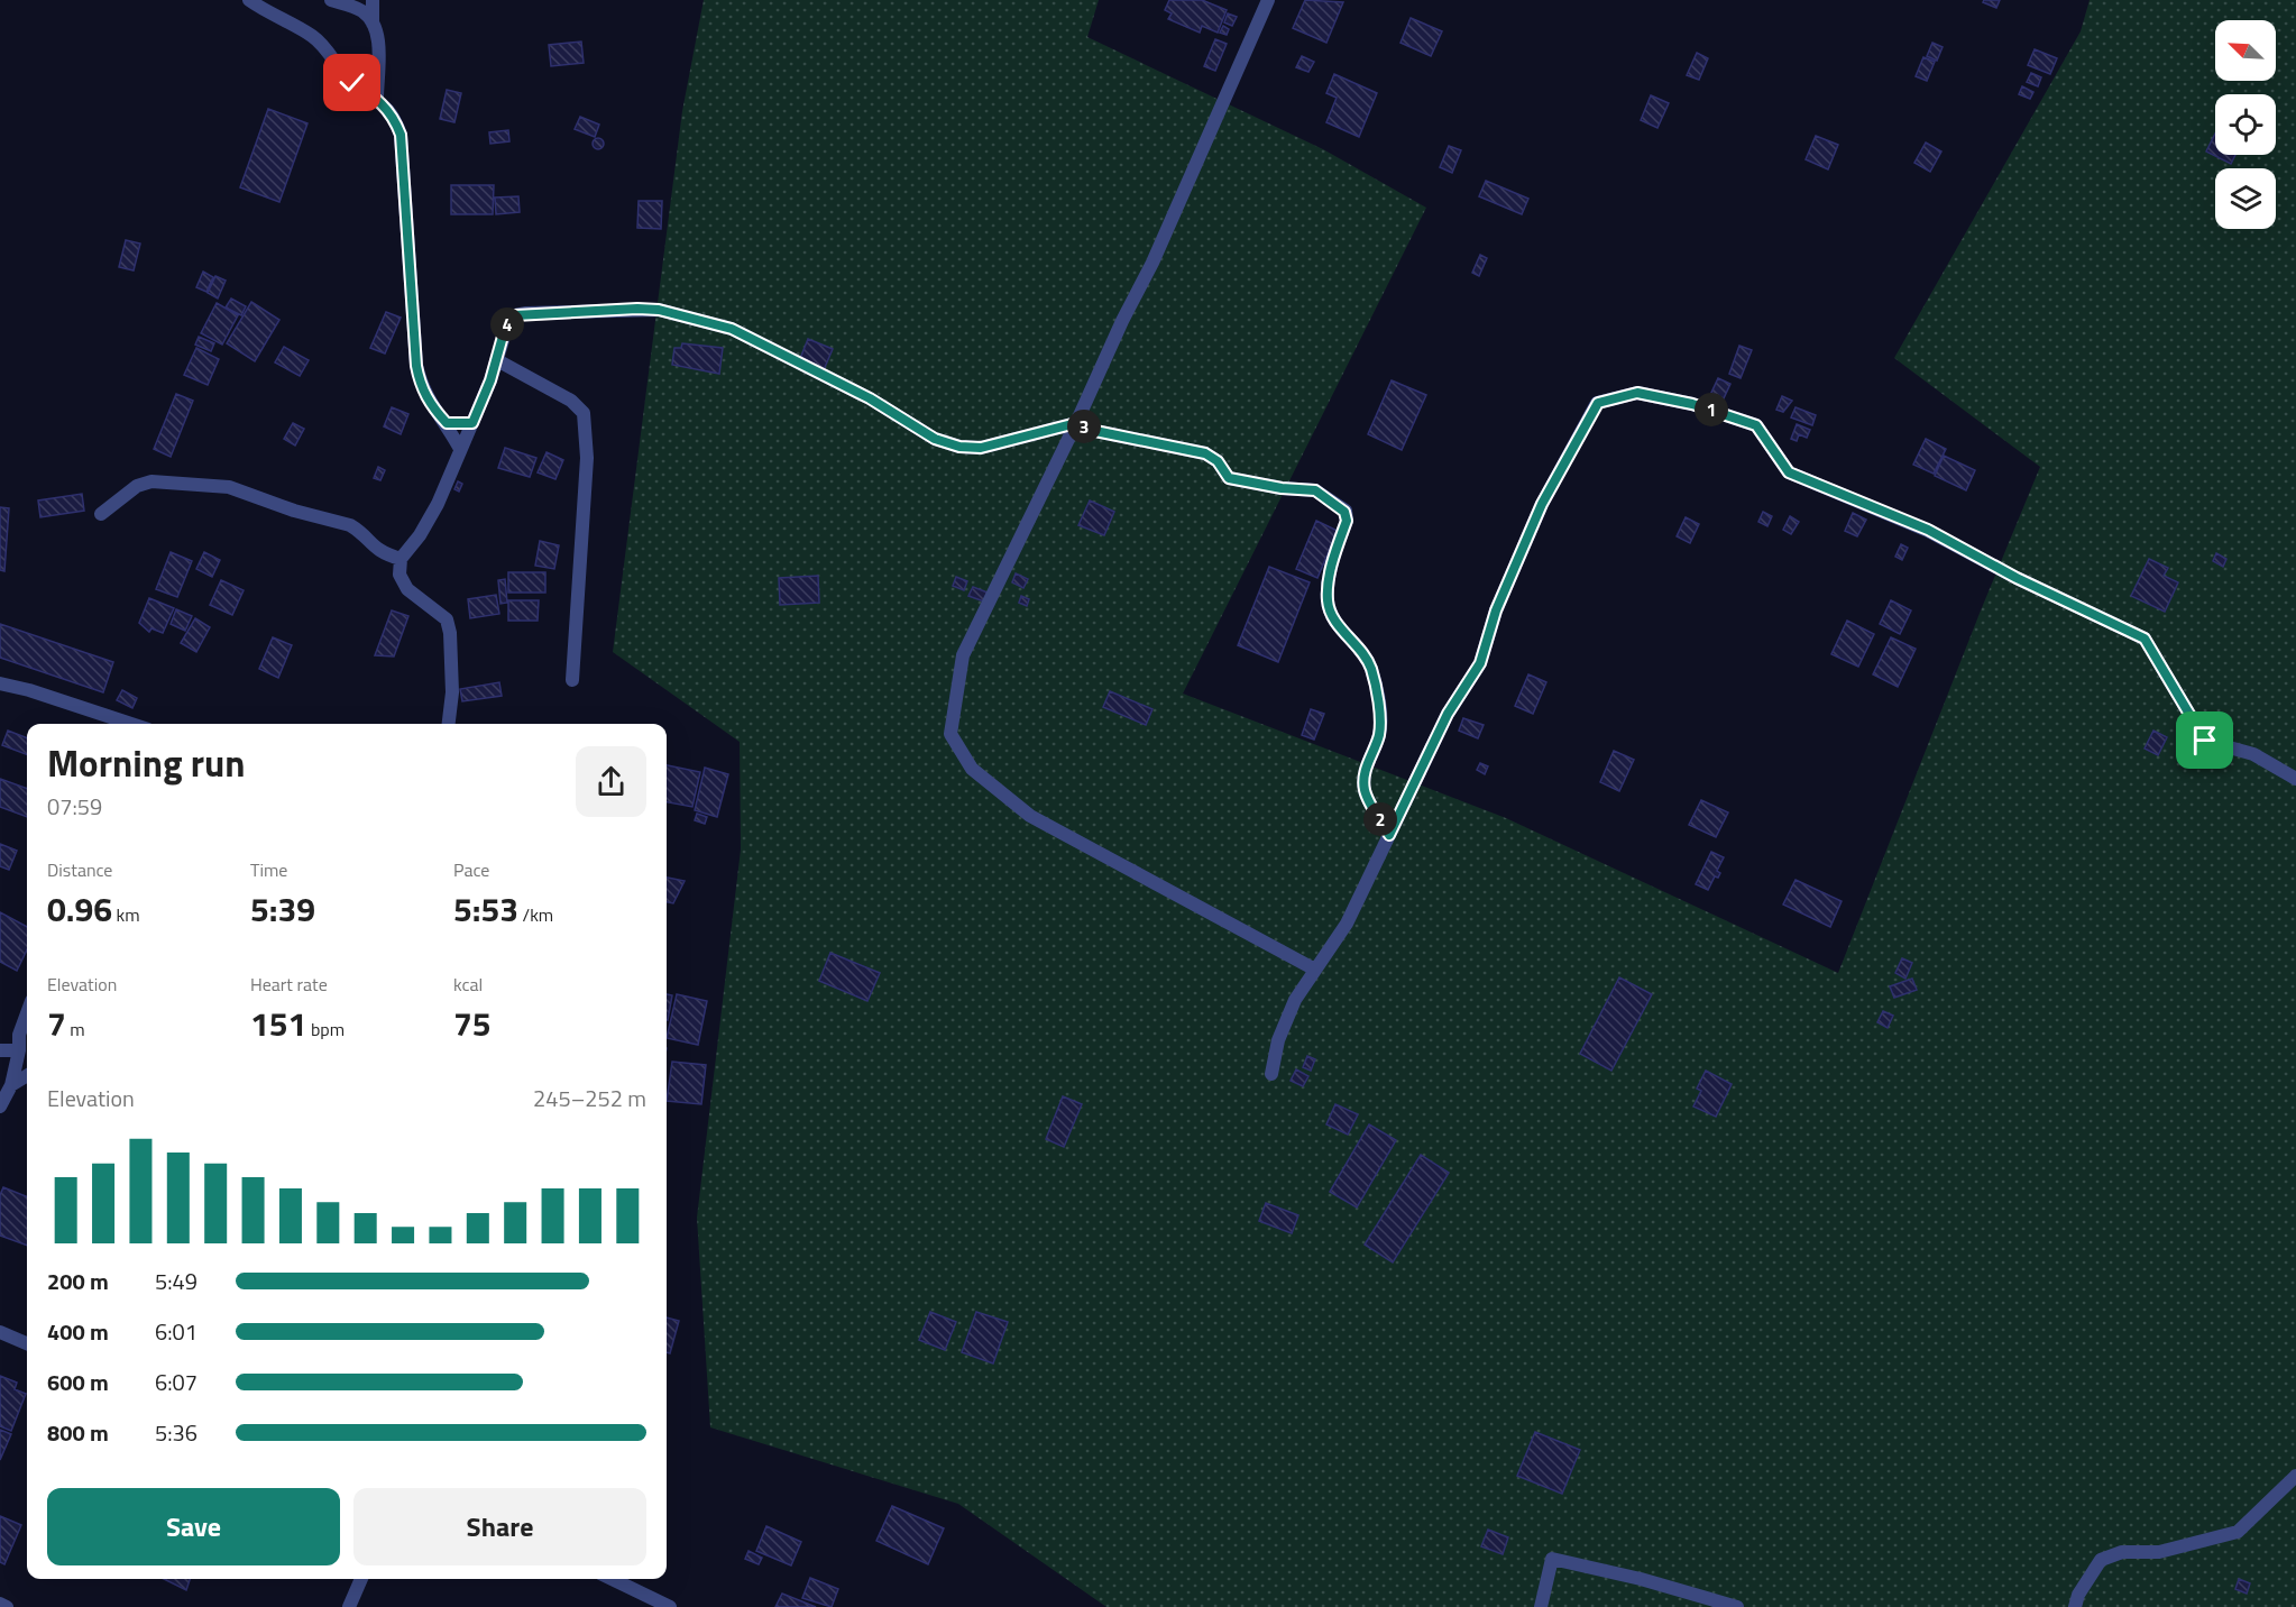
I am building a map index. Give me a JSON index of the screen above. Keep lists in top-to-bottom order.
{
  "north": "top left",
  "page": {
    "pins": [
      "4",
      "1",
      "3",
      "2"
    ],
    "heading": ["Morning run", "07:59"],
    "stats": [
      ["Distance", "0.96 km"],
      ["Time", "5:39"],
      ["Pace", "5:53 /km"],
      ["Elevation", "7 m"],
      ["Heart rate", "151 bpm"],
      ["kcal", "75"]
    ],
    "chart": ["Elevation", "245–252 m"],
    "list": [
      {
        "name": "200 m",
        "note": "5:49"
      },
      {
        "name": "400 m",
        "note": "6:01"
      },
      {
        "name": "600 m",
        "note": "6:07"
      },
      {
        "name": "800 m",
        "note": "5:36"
      }
    ],
    "buttons": ["Save", "Share"]
  }
}
